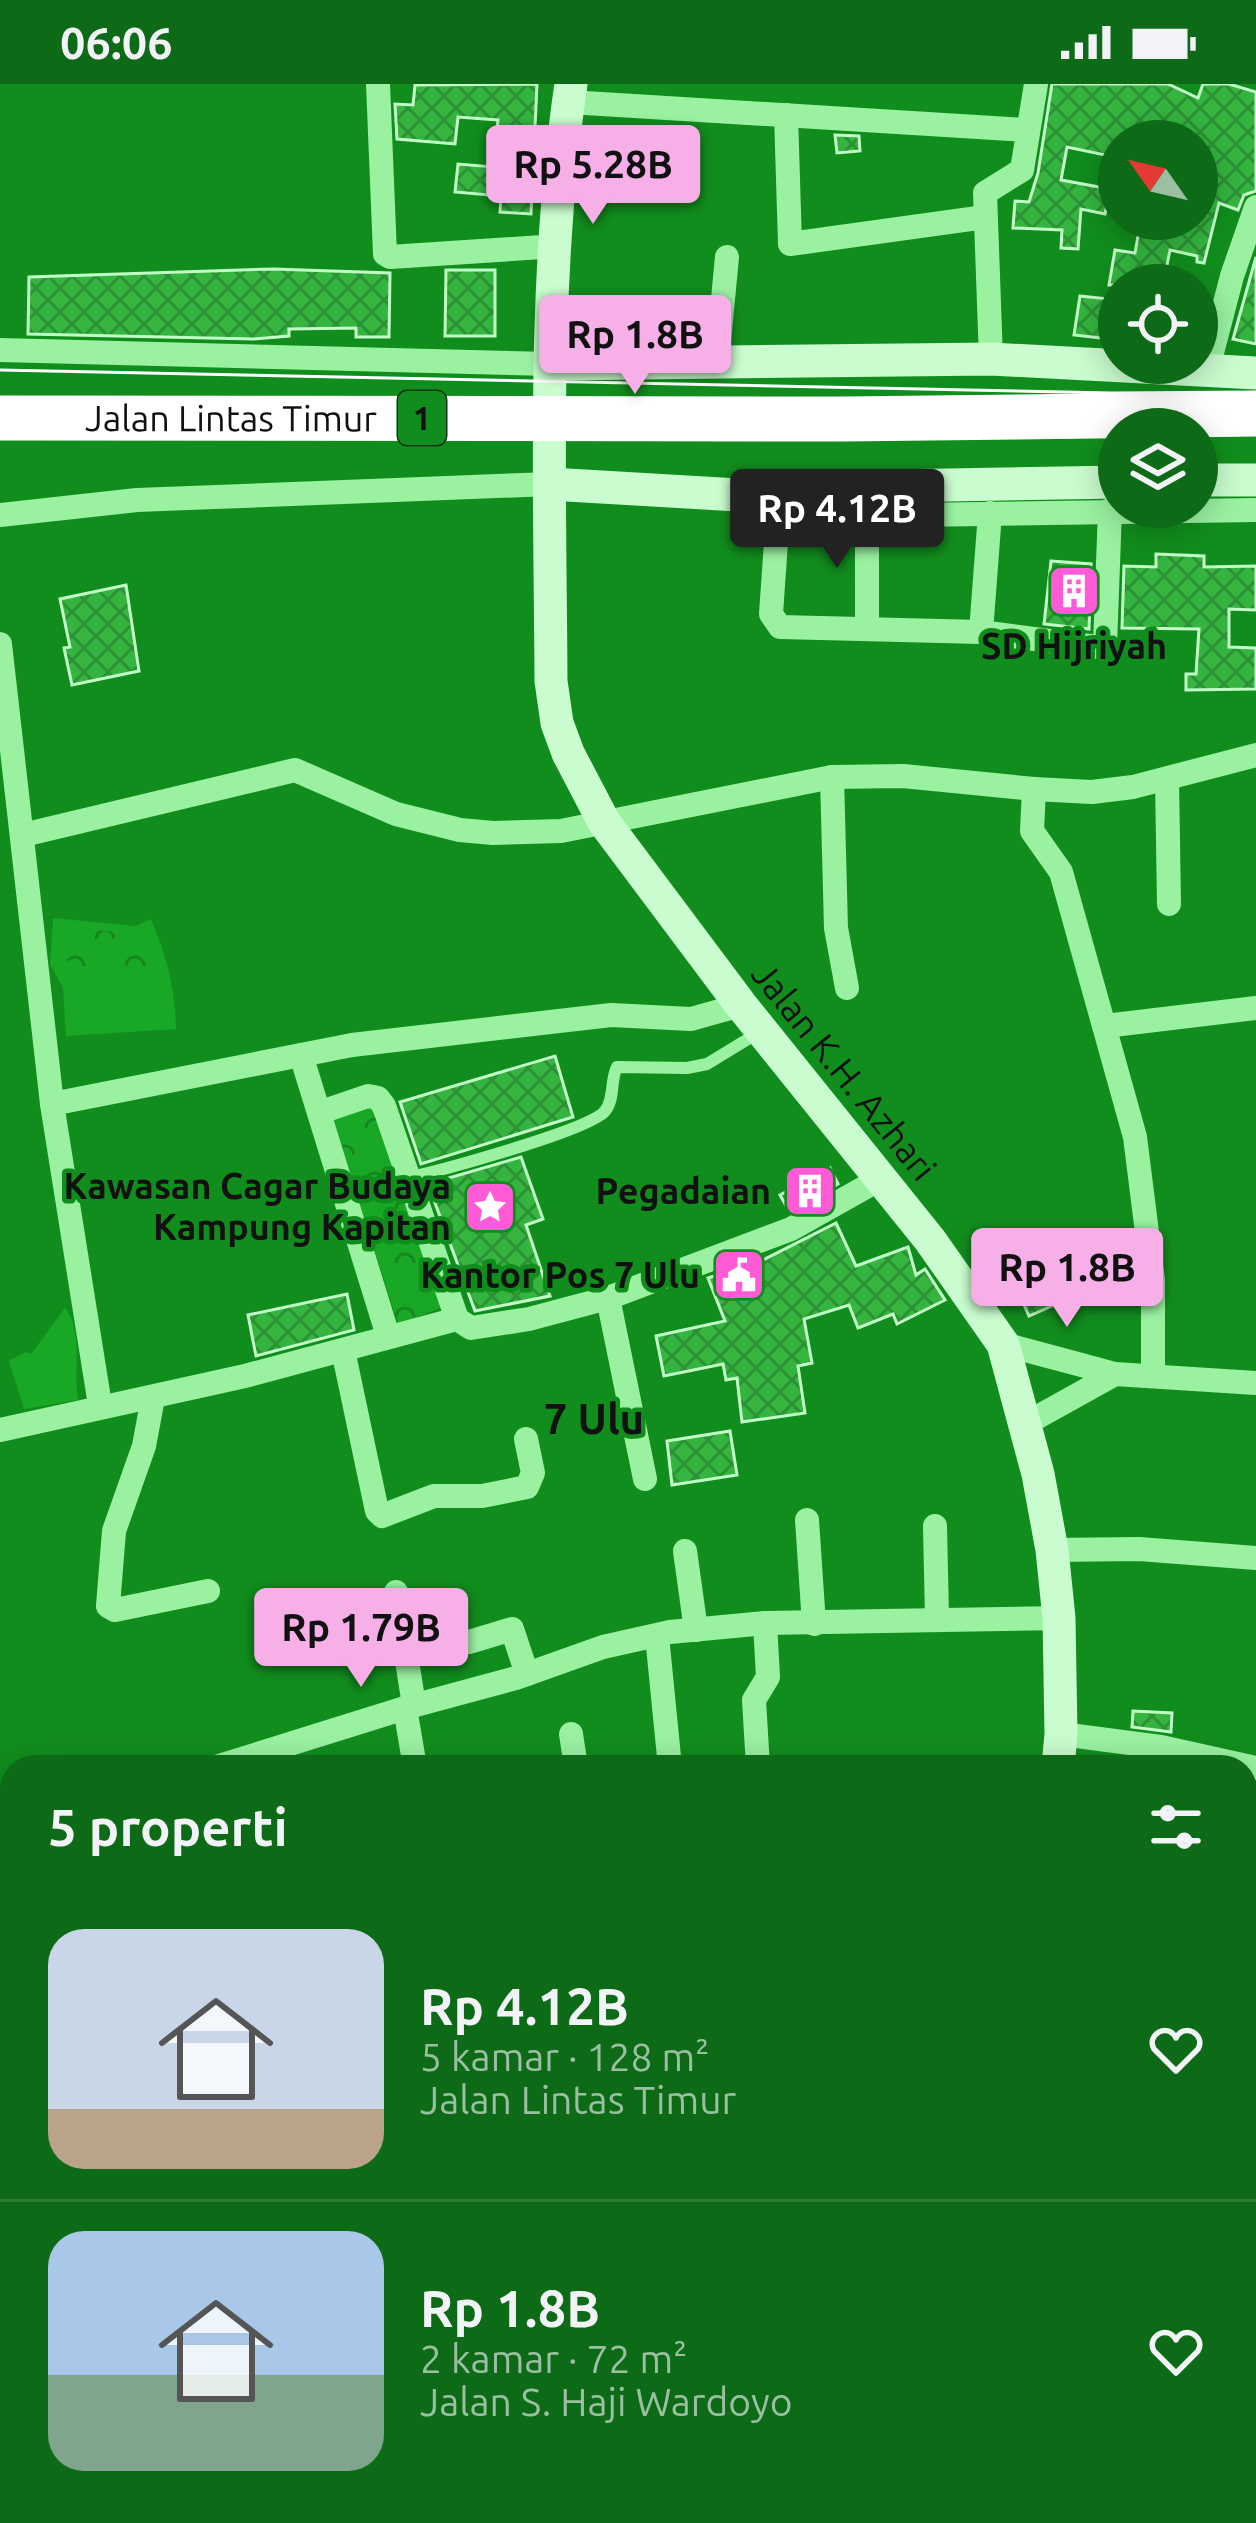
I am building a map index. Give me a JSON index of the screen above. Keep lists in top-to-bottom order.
{
  "streets": {
    "highway": ["Jalan Lintas Timur", "1"],
    "street": ["Jalan K.H. Azhari"]
  },
  "districts": ["7 Ulu"],
  "places": {
    "building": ["SD Hijriyah", "Pegadaian"],
    "place": ["Kawasan Cagar Budaya Kampung Kapitan"],
    "public building": ["Kantor Pos 7 Ulu"]
  },
  "north": "top left",
  "page": {
    "status": "06:06",
    "price": [
      "Rp 5.28B",
      "Rp 1.8B",
      "Rp 4.12B",
      "Rp 1.8B",
      "Rp 1.79B"
    ],
    "heading": "5 properti",
    "list": [
      {
        "name": "Rp 4.12B",
        "note": "5 kamar · 128 m² · Jalan Lintas Timur"
      },
      {
        "name": "Rp 1.8B",
        "note": "2 kamar · 72 m² · Jalan S. Haji Wardoyo"
      }
    ]
  }
}
